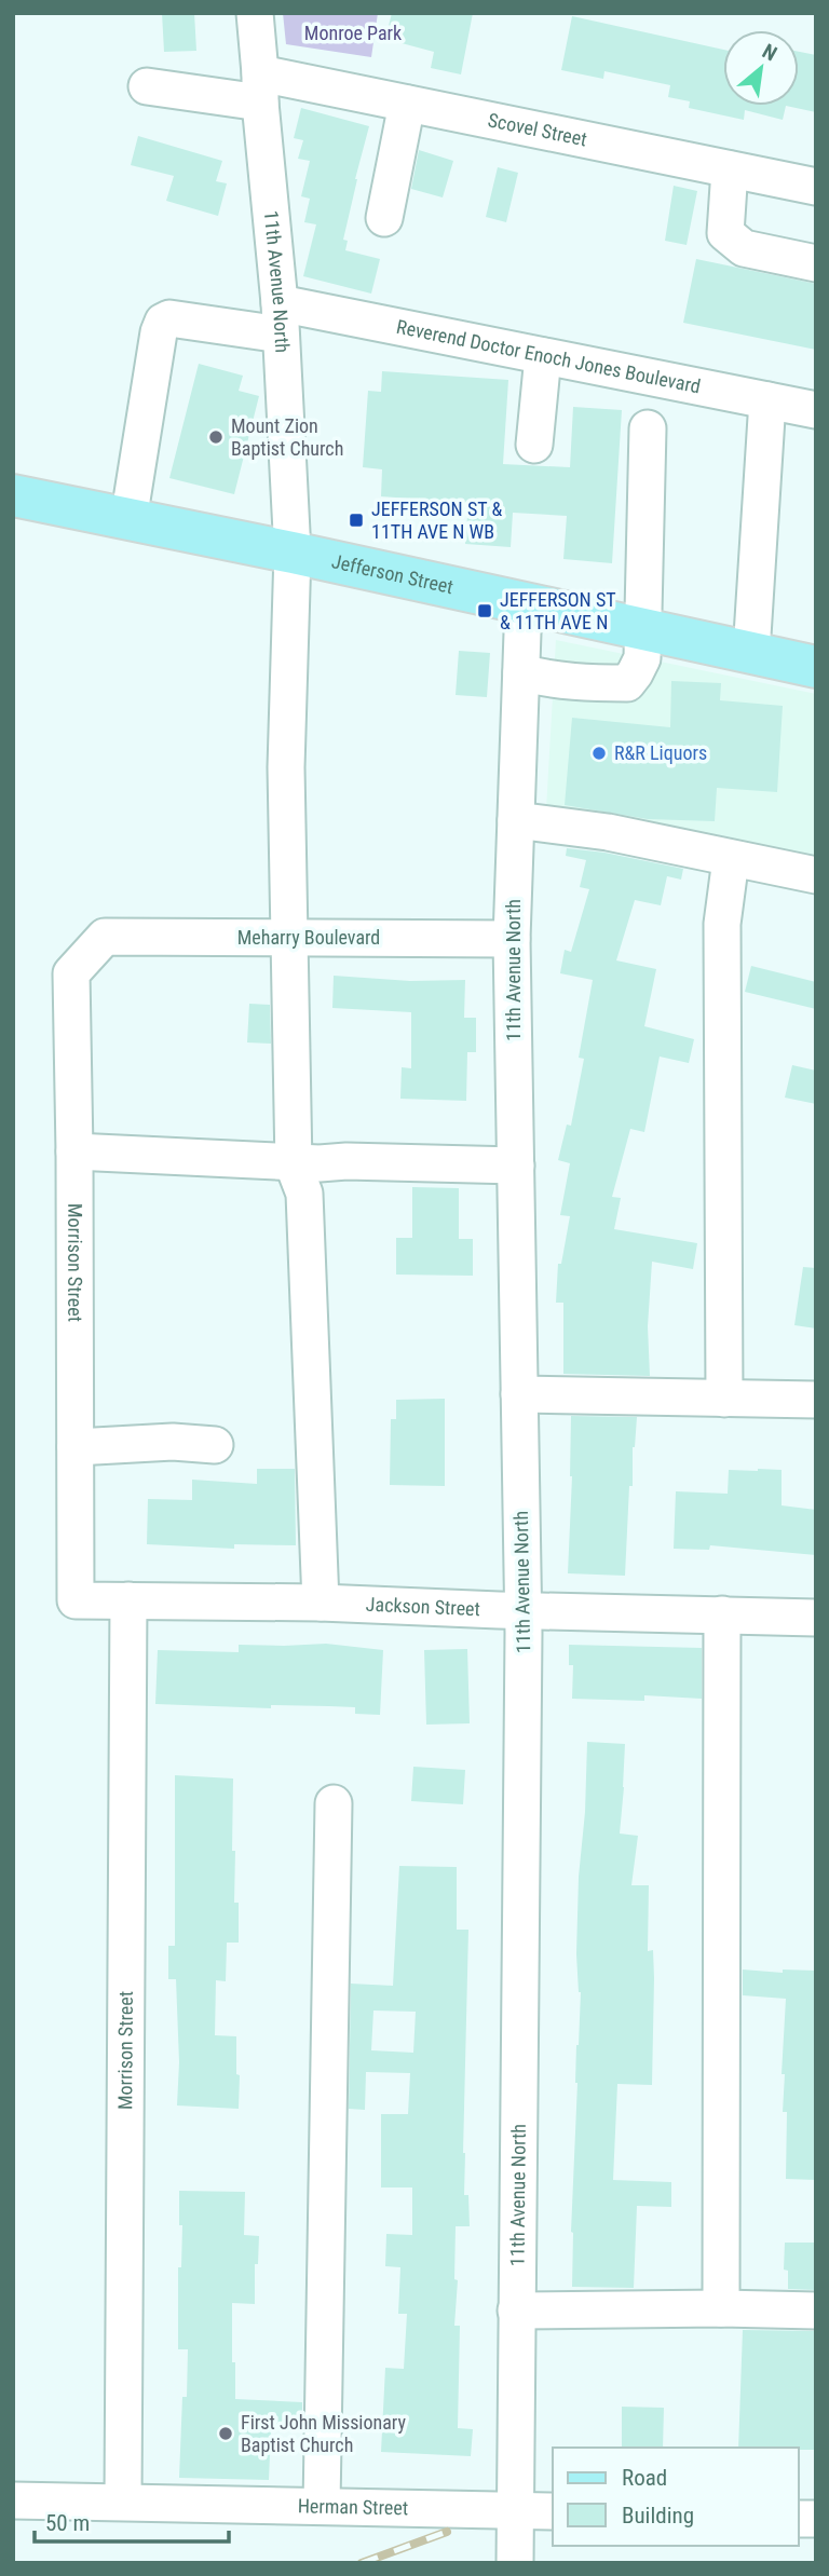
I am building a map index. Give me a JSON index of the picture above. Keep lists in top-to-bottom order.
{
  "streets": {
    "main road": ["Jefferson Street"],
    "street": [
      "Scovel Street",
      "11th Avenue North",
      "Reverend Doctor Enoch Jones Boulevard",
      "Meharry Boulevard",
      "Morrison Street",
      "Jackson Street",
      "Herman Street"
    ]
  },
  "crossings": [
    ["Scovel Street", "11th Avenue North"],
    ["11th Avenue North", "Reverend Doctor Enoch Jones Boulevard"],
    ["11th Avenue North", "Jefferson Street"],
    ["11th Avenue North", "Meharry Boulevard"],
    ["11th Avenue North", "Jackson Street"],
    ["11th Avenue North", "Herman Street"],
    ["Reverend Doctor Enoch Jones Boulevard", "Jefferson Street"],
    ["Meharry Boulevard", "Morrison Street"],
    ["Morrison Street", "Jackson Street"],
    ["Morrison Street", "Herman Street"]
  ],
  "parks": ["Monroe Park"],
  "places": {
    "other": ["Mount Zion Baptist Church", "R&R Liquors", "First John Missionary Baptist Church"],
    "transit": ["JEFFERSON ST & 11TH AVE N WB", "JEFFERSON ST & 11TH AVE N"]
  },
  "legend": ["Road", "Building"],
  "scale_bar": "50 m",
  "north": "top right"
}
